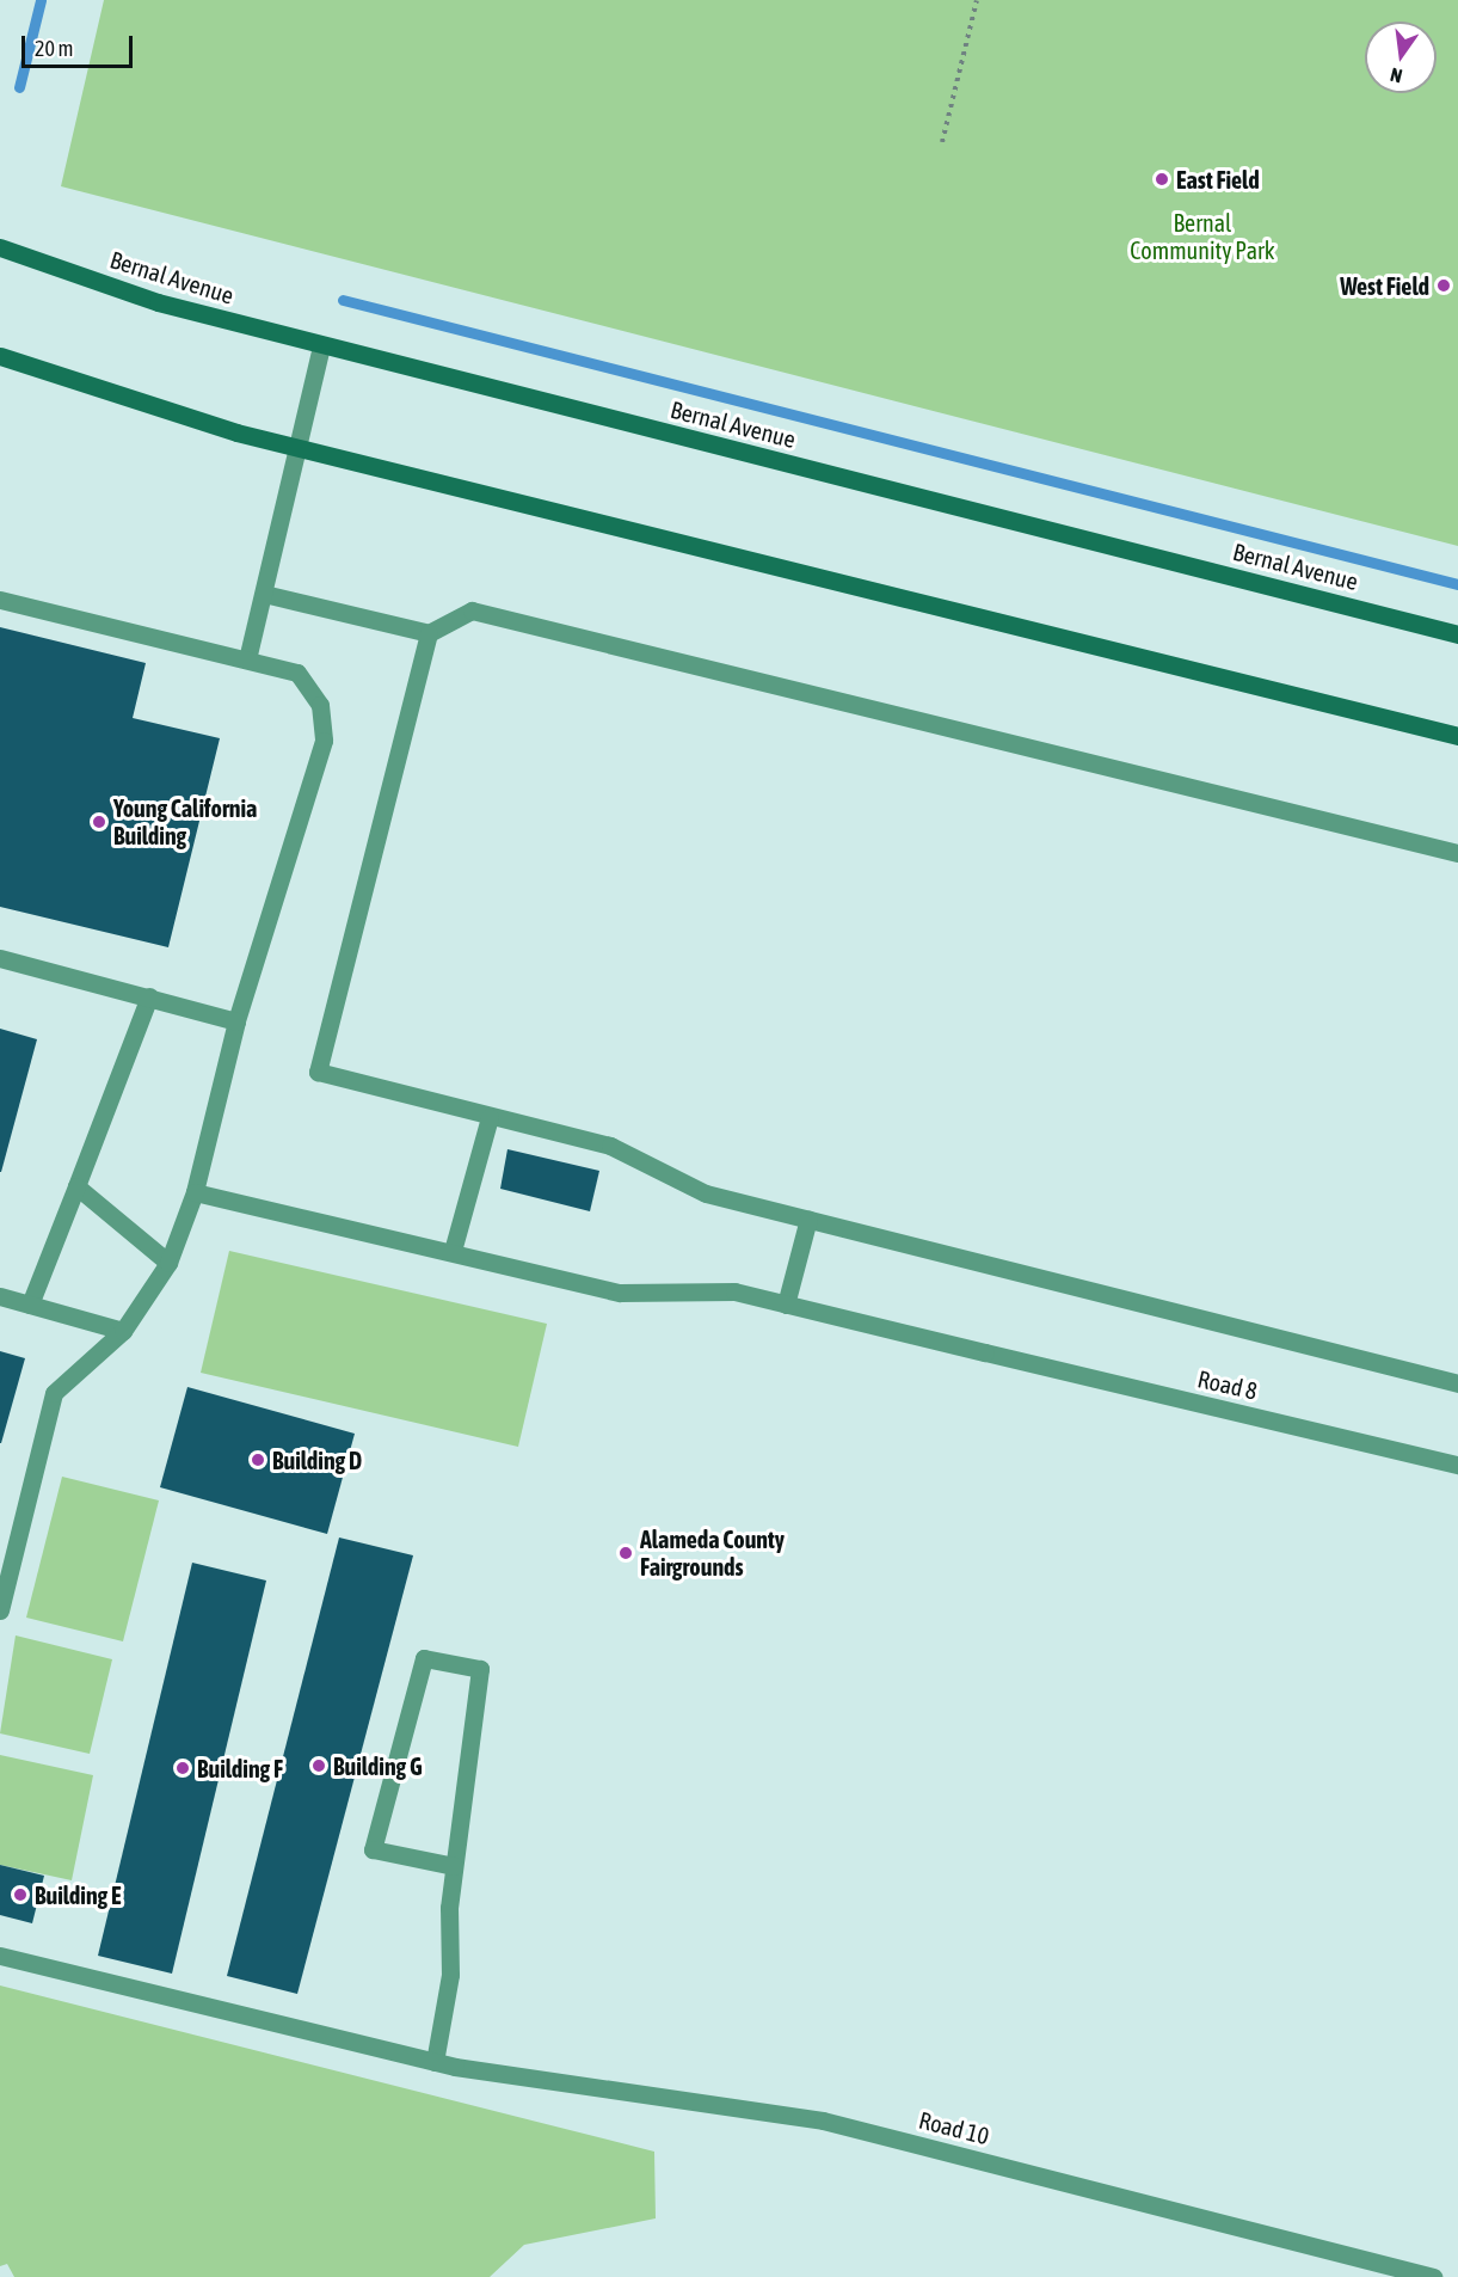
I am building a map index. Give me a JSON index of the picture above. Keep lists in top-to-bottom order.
{
  "streets": {
    "main road": ["Bernal Avenue"],
    "street": ["Road 8", "Road 10"]
  },
  "parks": ["Bernal Community Park"],
  "places": [
    "East Field",
    "West Field",
    "Young California Building",
    "Building D",
    "Alameda County Fairgrounds",
    "Building G",
    "Building F",
    "Building E"
  ],
  "scale_bar": "20 m",
  "north": "bottom"
}
